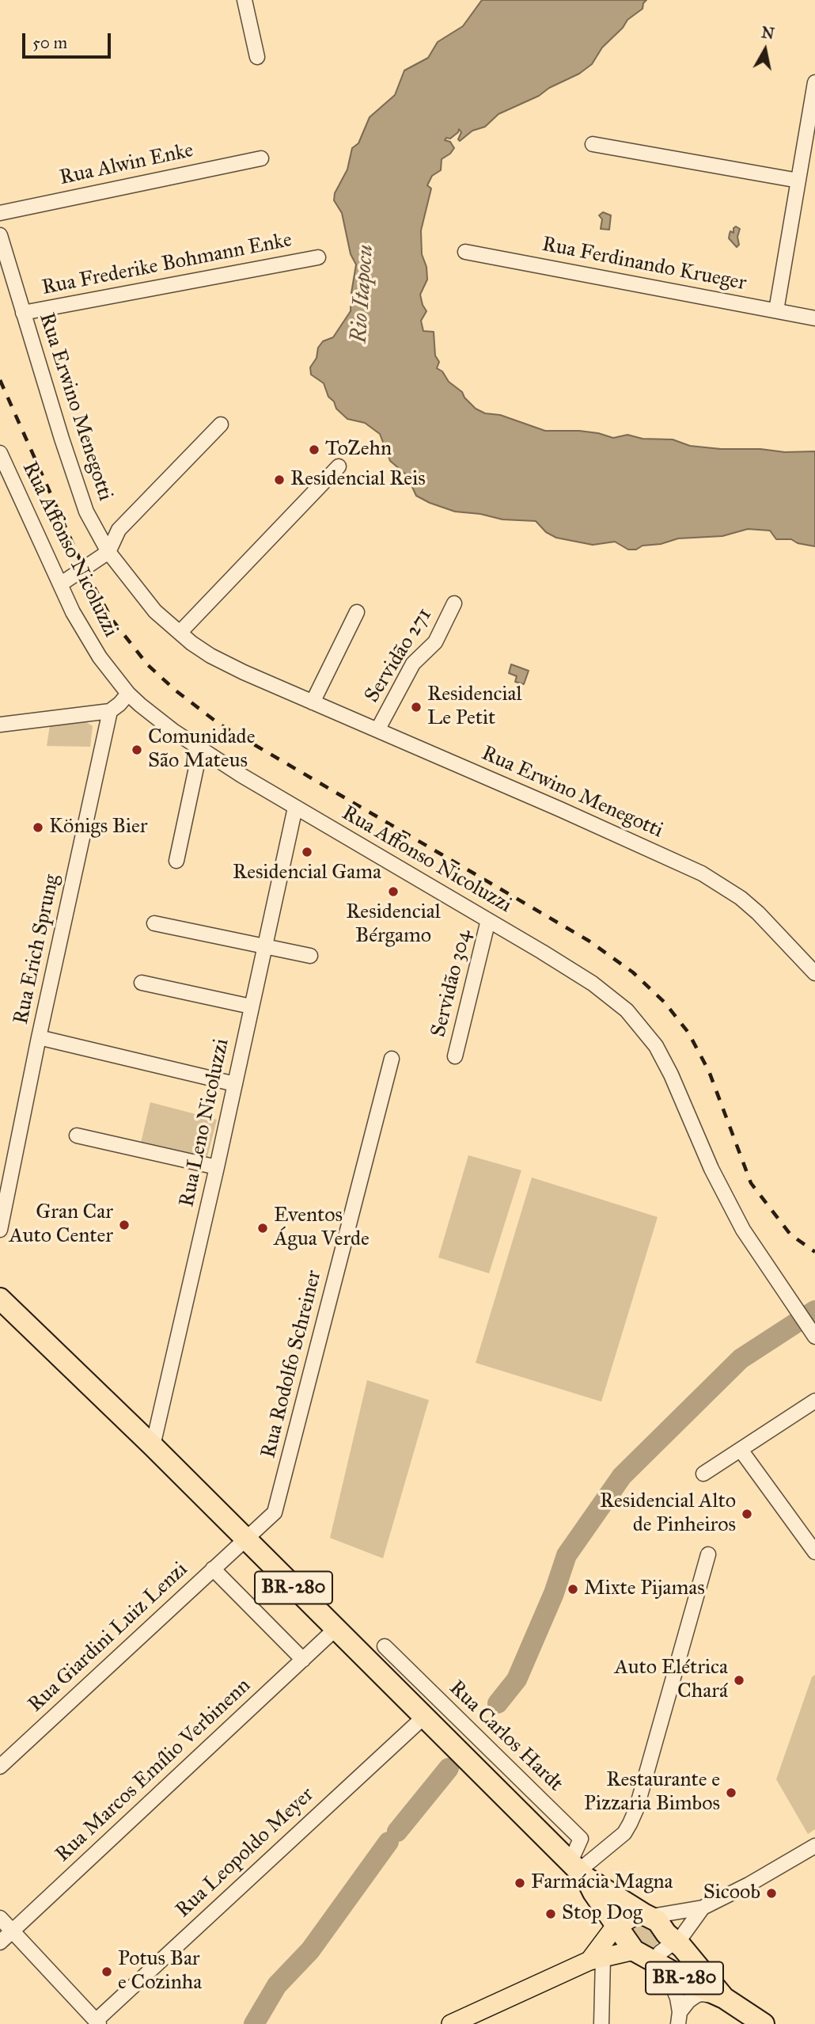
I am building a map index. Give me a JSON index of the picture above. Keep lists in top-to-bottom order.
{
  "streets": {
    "highway": ["BR-280"],
    "street": [
      "Rua Alwin Enke",
      "Rua Frederike Bohmann Enke",
      "Rua Ferdinando Krueger",
      "Rua Erwino Menegotti",
      "Rua Affonso Nicoluzzi",
      "Servidão 271",
      "Rua Erich Sprung",
      "Servidão 304",
      "Rua Leno Nicoluzzi",
      "Rua Rodolfo Schreiner",
      "Rua Giardini Luiz Lenzi",
      "Rua Carlos Hardt",
      "Rua Marcos Emílio Verbinenn",
      "Rua Leopoldo Meyer"
    ]
  },
  "crossings": [
    ["Rua Frederike Bohmann Enke", "Rua Erwino Menegotti"],
    ["Rua Erwino Menegotti", "Servidão 271"],
    ["Rua Affonso Nicoluzzi", "Servidão 304"],
    ["Rua Affonso Nicoluzzi", "Rua Leno Nicoluzzi"],
    ["Rua Leno Nicoluzzi", "BR-280"],
    ["Rua Rodolfo Schreiner", "BR-280"],
    ["Rua Rodolfo Schreiner", "Rua Giardini Luiz Lenzi"],
    ["BR-280", "Rua Giardini Luiz Lenzi"],
    ["BR-280", "Rua Carlos Hardt"],
    ["BR-280", "Rua Marcos Emílio Verbinenn"],
    ["BR-280", "Rua Leopoldo Meyer"]
  ],
  "water": ["Rio Itapocu"],
  "places": [
    "ToZehn",
    "Residencial Reis",
    "Residencial Le Petit",
    "Comunidade São Mateus",
    "Königs Bier",
    "Residencial Gama",
    "Residencial Bérgamo",
    "Gran Car Auto Center",
    "Eventos Água Verde",
    "Residencial Alto de Pinheiros",
    "Mixte Pijamas",
    "Auto Elétrica Chará",
    "Restaurante e Pizzaria Bimbos",
    "Farmácia Magna",
    "Sicoob",
    "Stop Dog",
    "Potus Bar e Cozinha"
  ],
  "scale_bar": "50 m",
  "north": "top"
}
